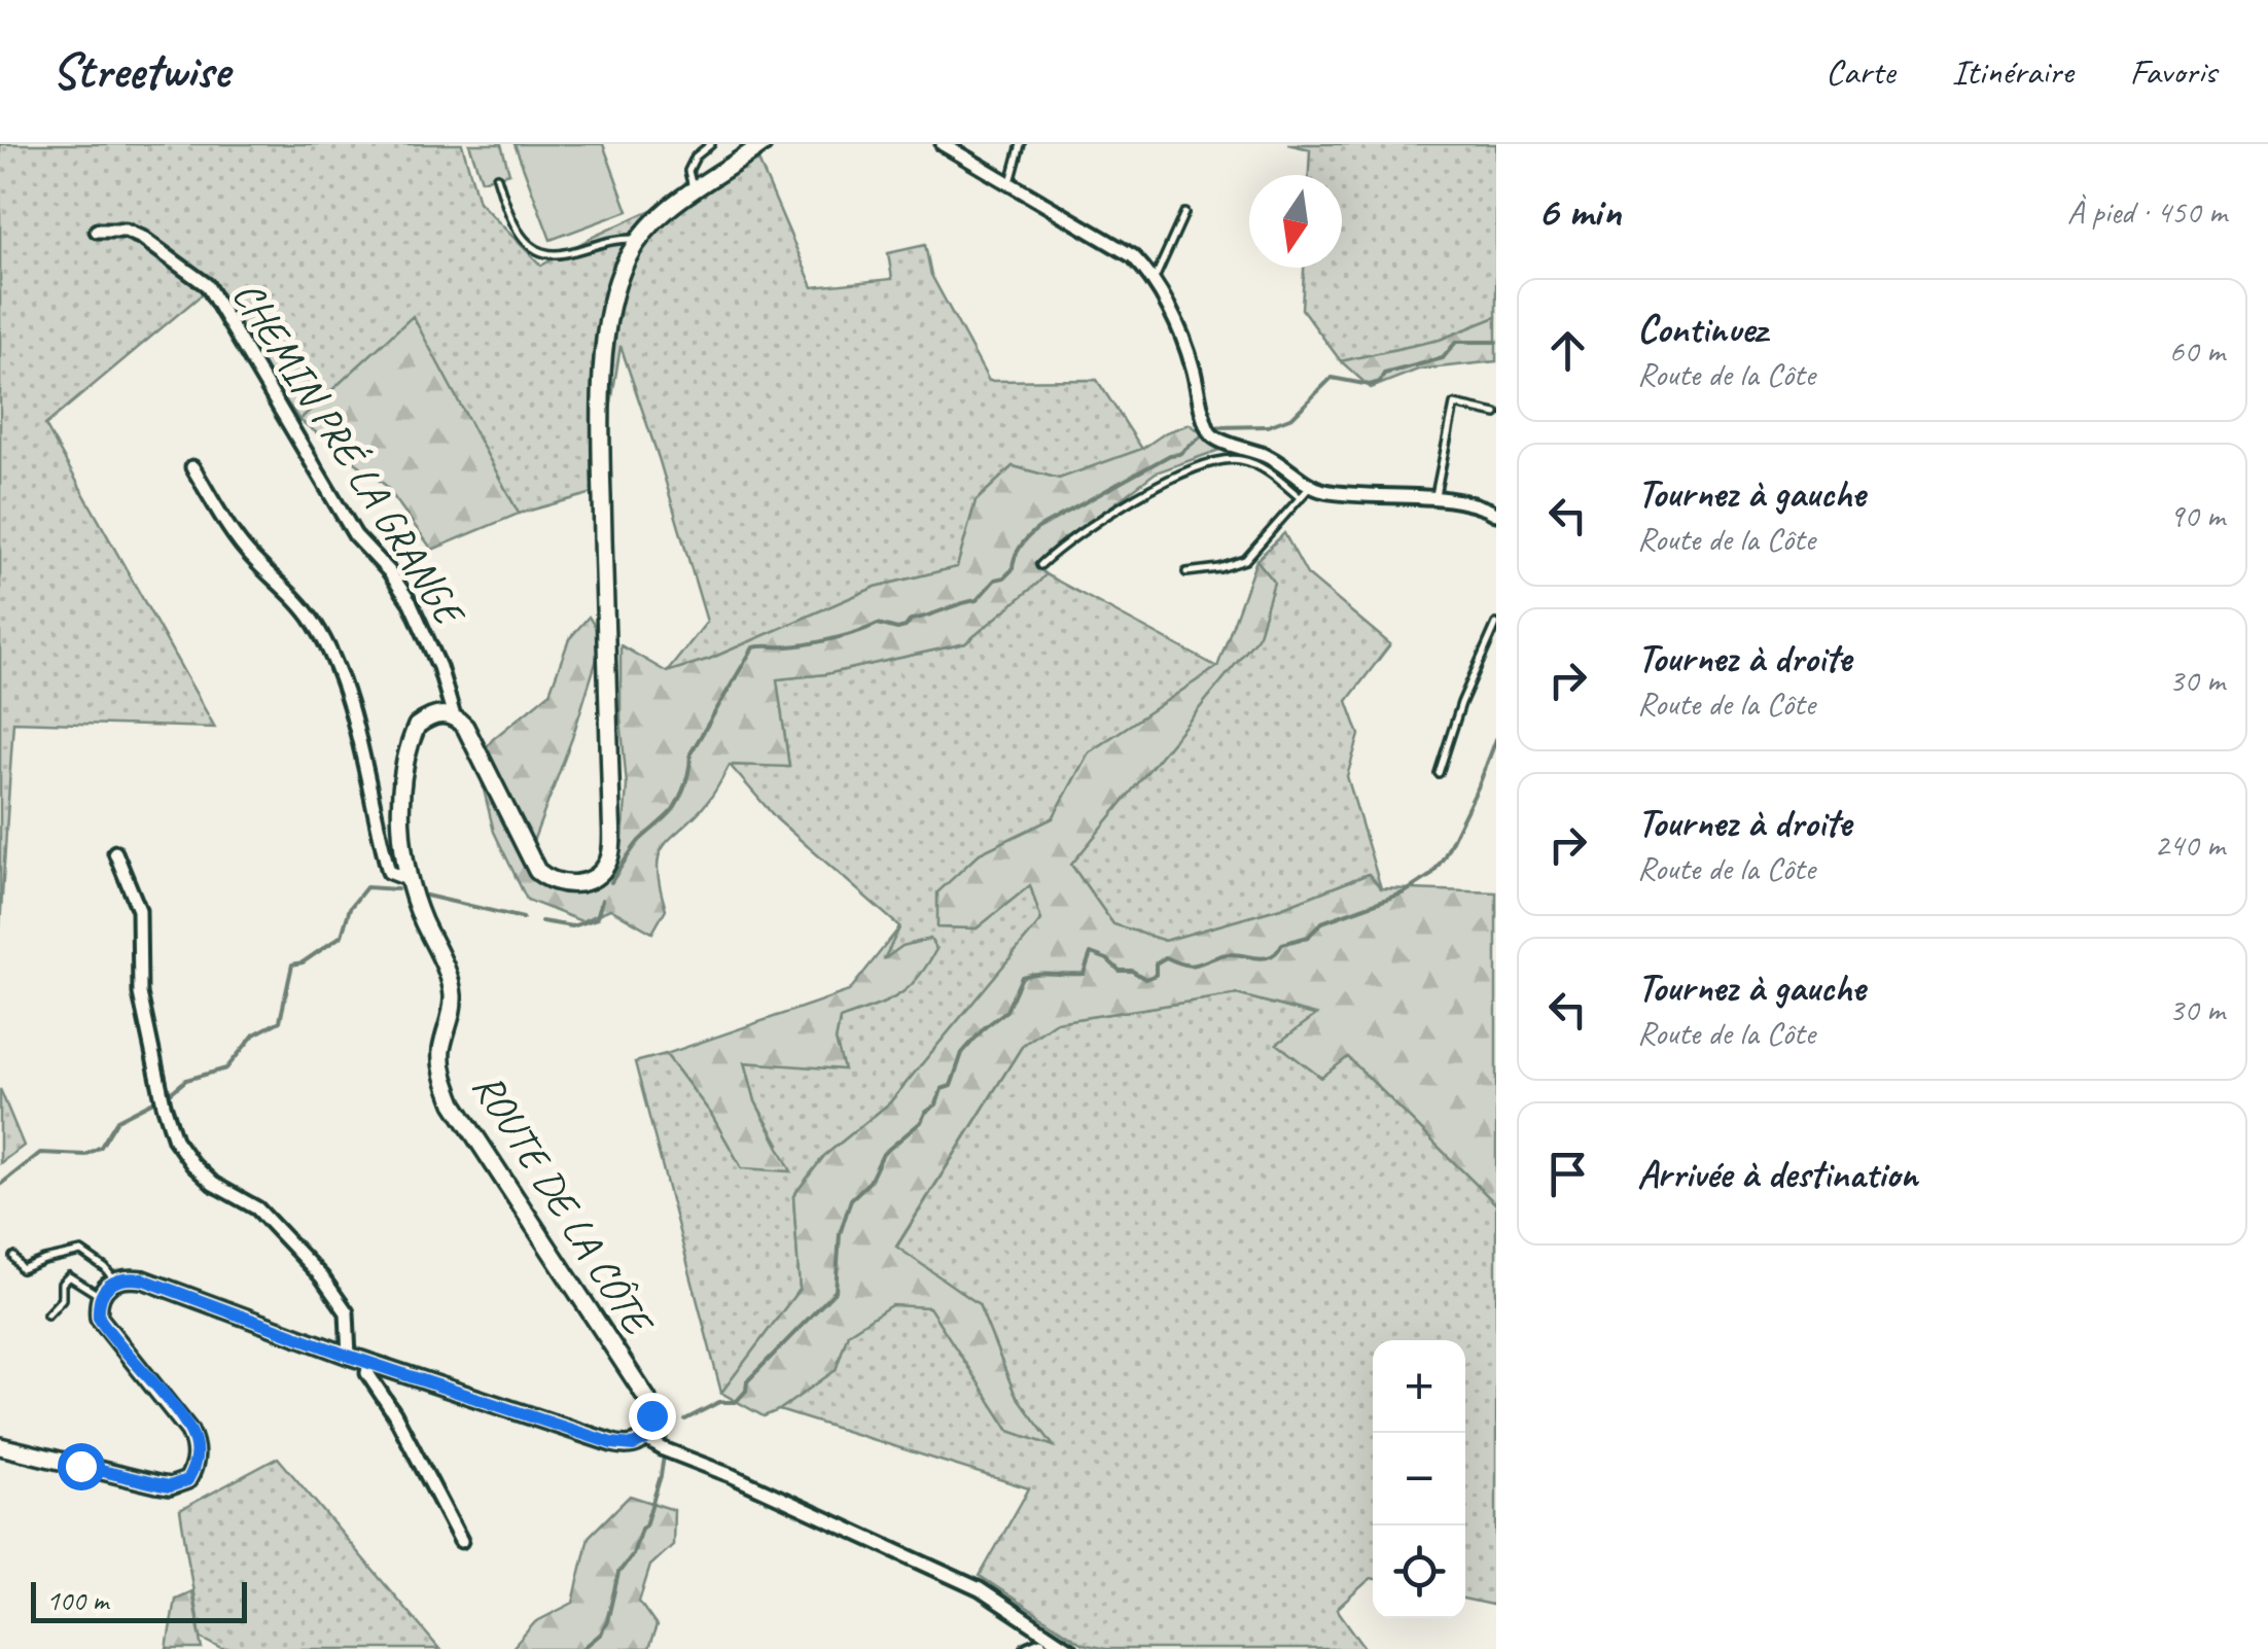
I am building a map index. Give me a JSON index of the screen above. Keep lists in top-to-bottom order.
{
  "streets": {
    "street": ["CHEMIN PRÉ LA GRANGE", "ROUTE DE LA CÔTE"]
  },
  "crossings": [
    ["CHEMIN PRÉ LA GRANGE", "ROUTE DE LA CÔTE"]
  ],
  "scale_bar": "100 m",
  "north": "bottom",
  "page": {
    "header": "Streetwise",
    "nav": ["Carte", "Itinéraire", "Favoris"],
    "heading": ["6 min", "À pied · 450 m"],
    "list": [
      ["Continuez", "Route de la Côte", "60 m"],
      ["Tournez à gauche", "Route de la Côte", "90 m"],
      ["Tournez à droite", "Route de la Côte", "30 m"],
      ["Tournez à droite", "Route de la Côte", "240 m"],
      ["Tournez à gauche", "Route de la Côte", "30 m"],
      "Arrivée à destination"
    ],
    "map_buttons": ["+", "−"],
    "scale": "100 m"
  }
}
